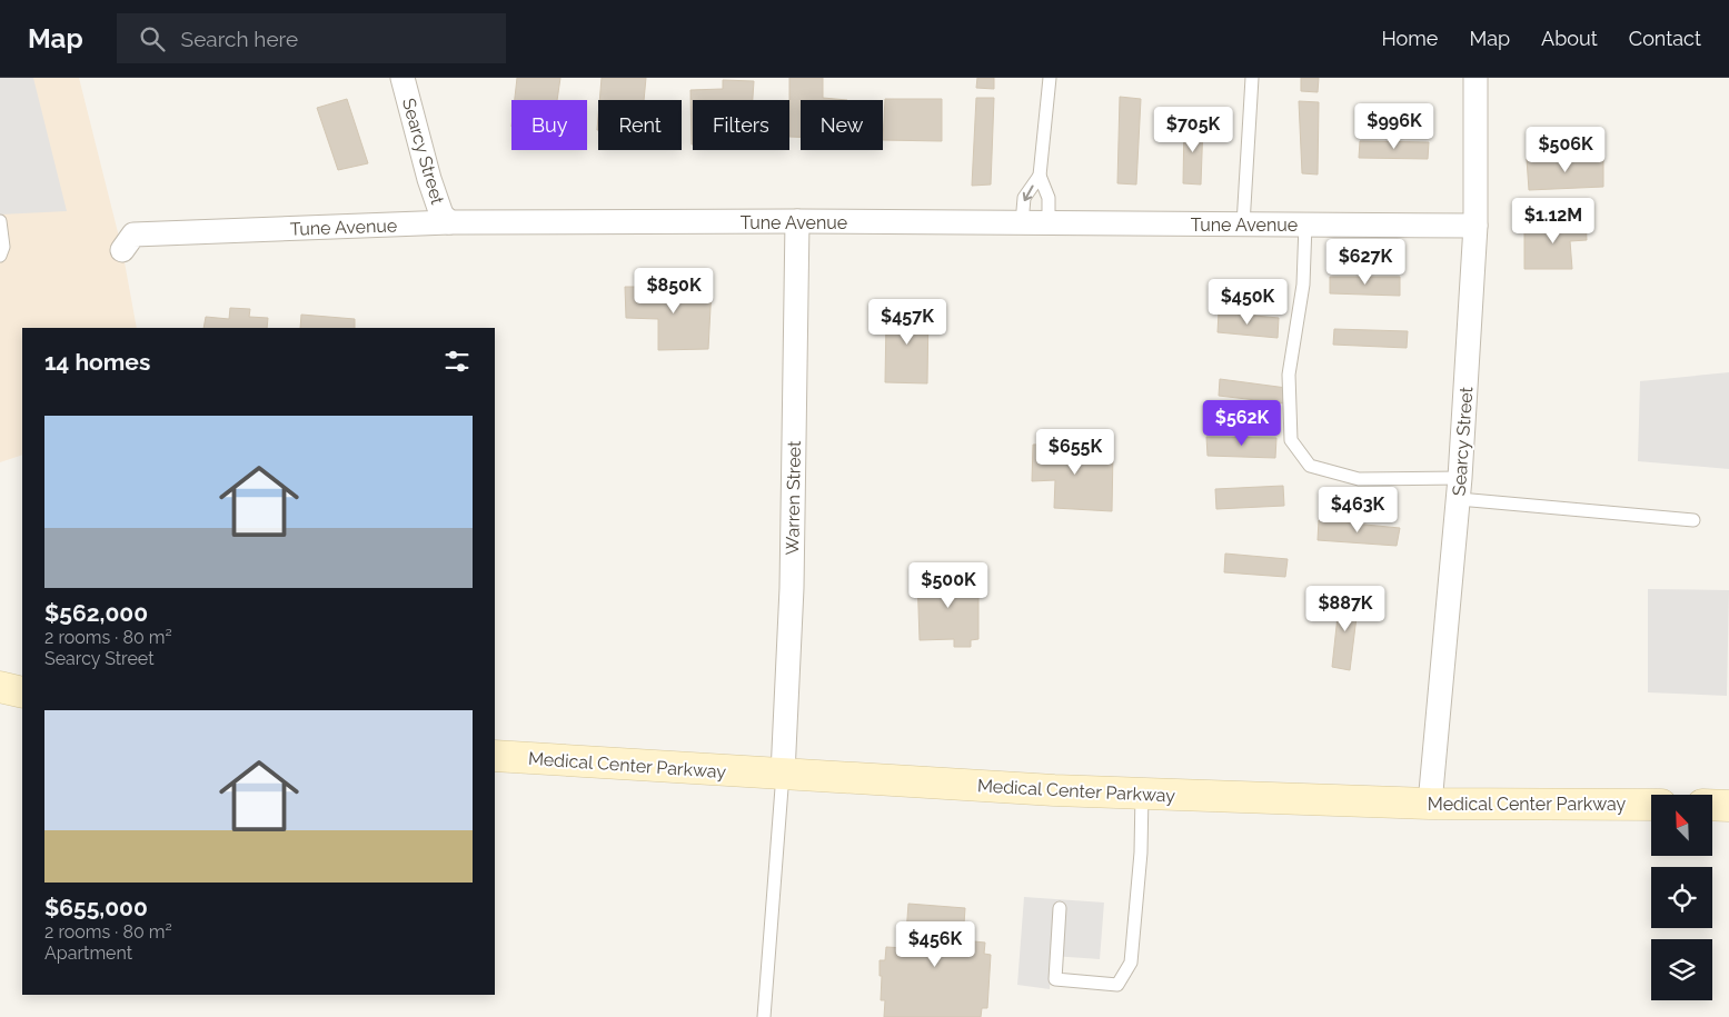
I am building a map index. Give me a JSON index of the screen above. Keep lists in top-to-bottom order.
{
  "streets": {
    "main road": ["Medical Center Parkway"],
    "street": ["Searcy Street", "Tune Avenue", "Warren Street"]
  },
  "crossings": [
    ["Searcy Street", "Tune Avenue"],
    ["Searcy Street", "Medical Center Parkway"],
    ["Tune Avenue", "Warren Street"],
    ["Warren Street", "Medical Center Parkway"]
  ],
  "north": "top left",
  "page": {
    "header": "Map",
    "search": "Search here",
    "nav": [
      "Home",
      "Map",
      "About",
      "Contact"
    ],
    "chip": [
      "Buy",
      "Rent",
      "Filters",
      "New"
    ],
    "price": [
      "$996K",
      "$705K",
      "$506K",
      "$1.12M",
      "$627K",
      "$850K",
      "$450K",
      "$457K",
      "$562K",
      "$655K",
      "$463K",
      "$500K",
      "$887K",
      "$456K"
    ],
    "heading": "14 homes",
    "list": [
      {
        "name": "$562,000",
        "note": "2 rooms · 80 m² · Searcy Street"
      },
      {
        "name": "$655,000",
        "note": "2 rooms · 80 m² · Apartment"
      }
    ]
  }
}
